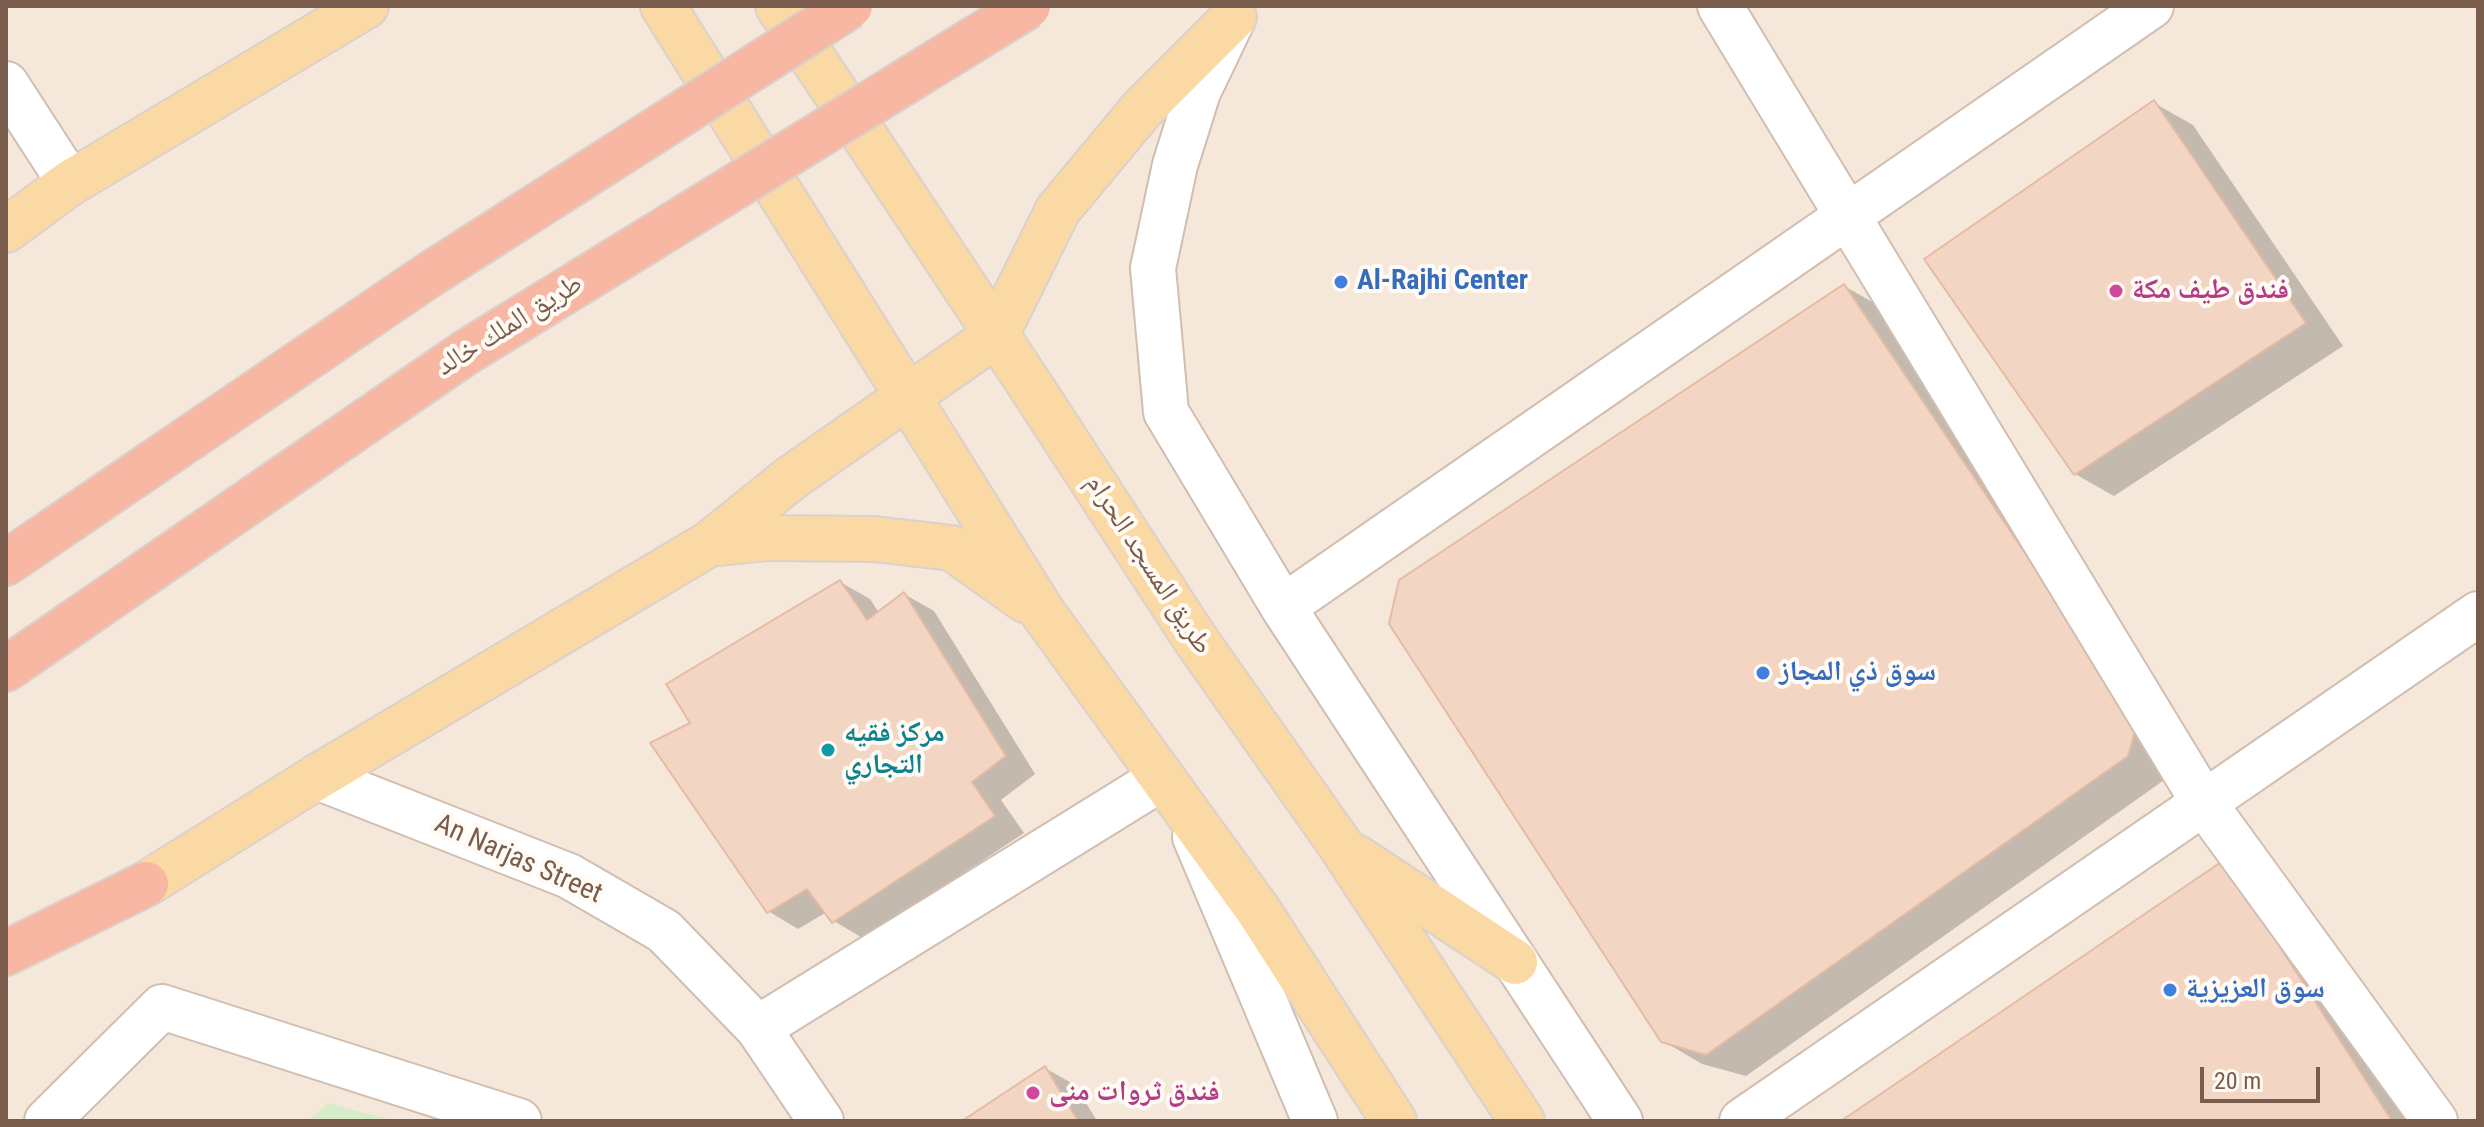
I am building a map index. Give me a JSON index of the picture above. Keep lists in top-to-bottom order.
{
  "streets": {
    "highway": ["طريق الملك خالد"],
    "main road": ["طريق المسجد الحرام"],
    "street": ["An Narjas Street"]
  },
  "places": [
    "Al-Rajhi Center",
    "فندق طيف مكة",
    "سوق ذي المجاز",
    "مركز فقيه التجاري",
    "سوق العزيزية",
    "فندق ثروات منى"
  ],
  "scale_bar": "20 m"
}
